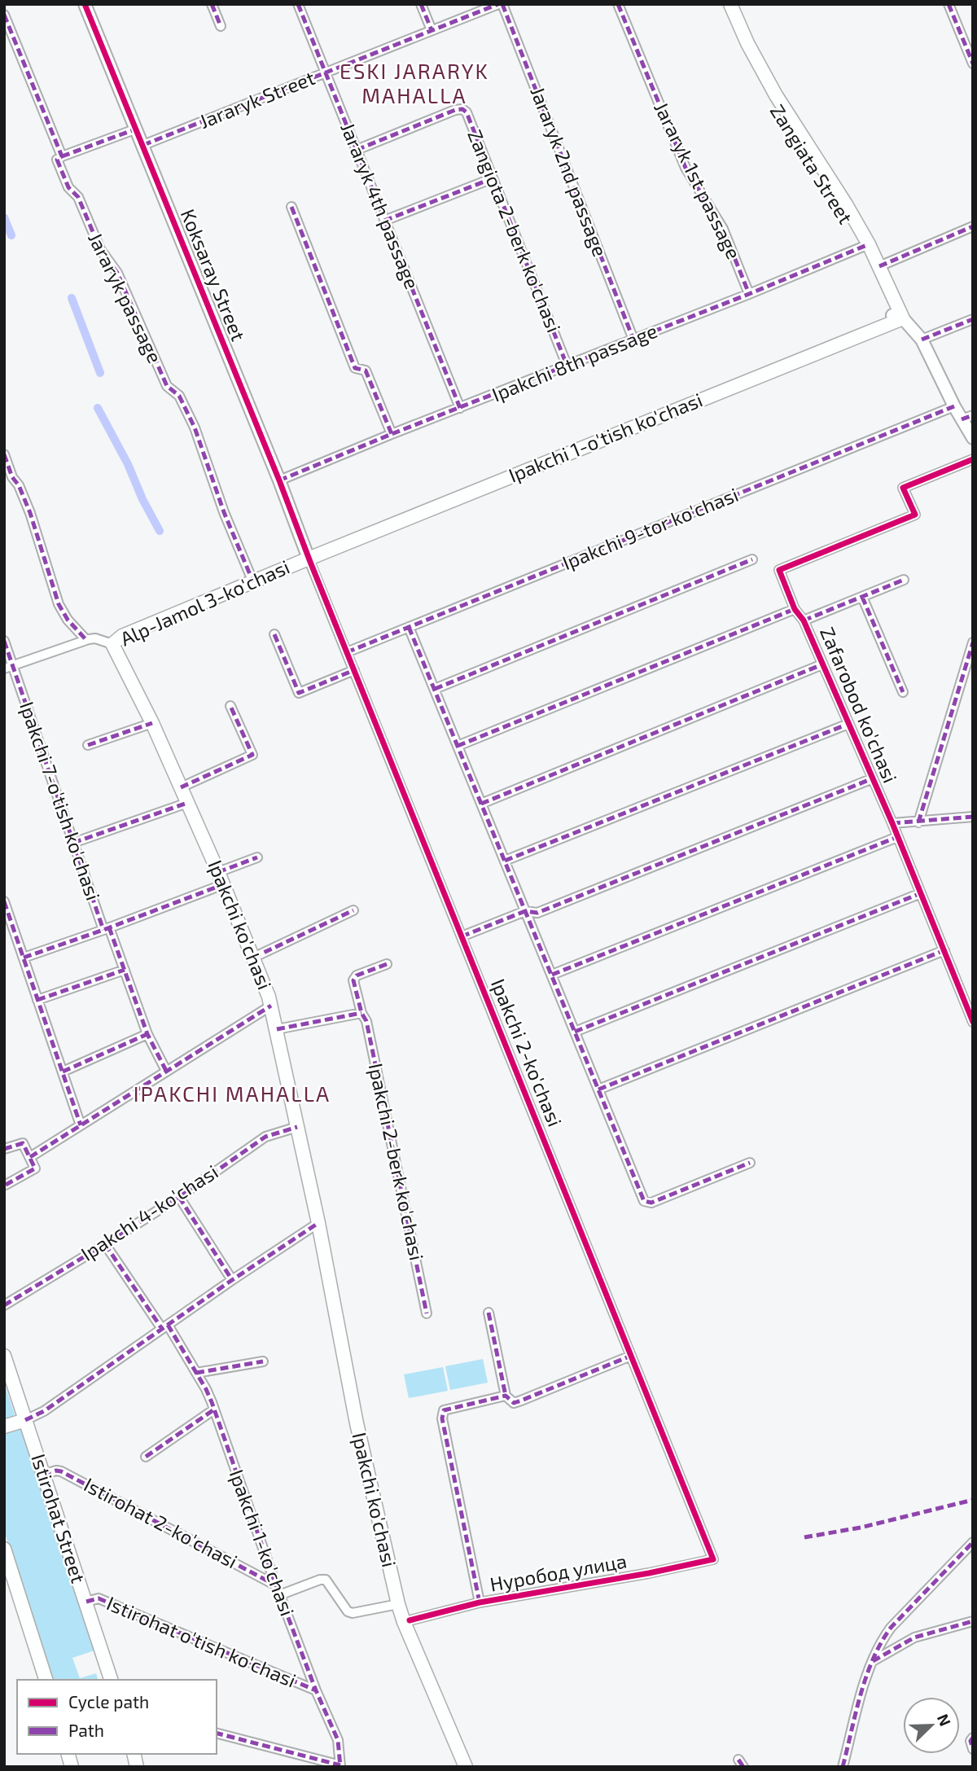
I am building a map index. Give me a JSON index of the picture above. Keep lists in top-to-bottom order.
{
  "streets": {
    "main road": [
      "Zangiata Street",
      "Ipakchi 1-o'tish ko'chasi",
      "Alp-Jamol 3-ko'chasi",
      "Ipakchi ko'chasi",
      "Istirohat Street"
    ],
    "street": [
      "Jararyk Street",
      "Jararyk 2nd passage",
      "Jararyk 1st passage",
      "Jararyk 4th passage",
      "Zangiota 2-berk ko'chasi",
      "Koksaray Street",
      "Jararyk passage",
      "Ipakchi 8th passage",
      "Ipakchi 9-tor ko'chasi",
      "Zafarobod ko'chasi",
      "Ipakchi 7-o'tish ko'chasi",
      "Ipakchi 2-ko'chasi",
      "Ipakchi 2-berk ko'chasi",
      "Ipakchi 4-ko'chasi",
      "Istirohat 2-ko'chasi",
      "Ipakchi 1-ko'chasi",
      "Нуробод улица",
      "Istirohat o'tish ko'chasi"
    ]
  },
  "crossings": [
    ["Jararyk Street", "Jararyk 4th passage"],
    ["Jararyk Street", "Koksaray Street"],
    ["Zangiata Street", "Ipakchi 8th passage"],
    ["Zangiata Street", "Ipakchi 1-o'tish ko'chasi"],
    ["Zangiata Street", "Ipakchi 9-tor ko'chasi"],
    ["Jararyk 2nd passage", "Ipakchi 8th passage"],
    ["Jararyk 1st passage", "Ipakchi 8th passage"],
    ["Jararyk 4th passage", "Zangiota 2-berk ko'chasi"],
    ["Jararyk 4th passage", "Ipakchi 8th passage"],
    ["Zangiota 2-berk ko'chasi", "Ipakchi 8th passage"],
    ["Koksaray Street", "Ipakchi 8th passage"],
    ["Koksaray Street", "Ipakchi 1-o'tish ko'chasi"],
    ["Koksaray Street", "Alp-Jamol 3-ko'chasi"],
    ["Koksaray Street", "Ipakchi 2-ko'chasi"],
    ["Jararyk passage", "Alp-Jamol 3-ko'chasi"],
    ["Ipakchi 1-o'tish ko'chasi", "Alp-Jamol 3-ko'chasi"],
    ["Ipakchi 1-o'tish ko'chasi", "Ipakchi 2-ko'chasi"],
    ["Ipakchi 9-tor ko'chasi", "Ipakchi 2-ko'chasi"],
    ["Alp-Jamol 3-ko'chasi", "Ipakchi ko'chasi"],
    ["Alp-Jamol 3-ko'chasi", "Ipakchi 2-ko'chasi"],
    ["Ipakchi ko'chasi", "Ipakchi 4-ko'chasi"],
    ["Ipakchi 2-ko'chasi", "Нуробод улица"],
    ["Ipakchi 4-ko'chasi", "Ipakchi 1-ko'chasi"],
    ["Istirohat Street", "Istirohat 2-ko'chasi"],
    ["Istirohat Street", "Istirohat o'tish ko'chasi"],
    ["Istirohat 2-ko'chasi", "Ipakchi 1-ko'chasi"],
    ["Ipakchi 1-ko'chasi", "Istirohat o'tish ko'chasi"]
  ],
  "districts": ["ESKI JARARYK MAHALLA", "IPAKCHI MAHALLA"],
  "legend": ["Cycle path", "Path"],
  "north": "top right"
}
